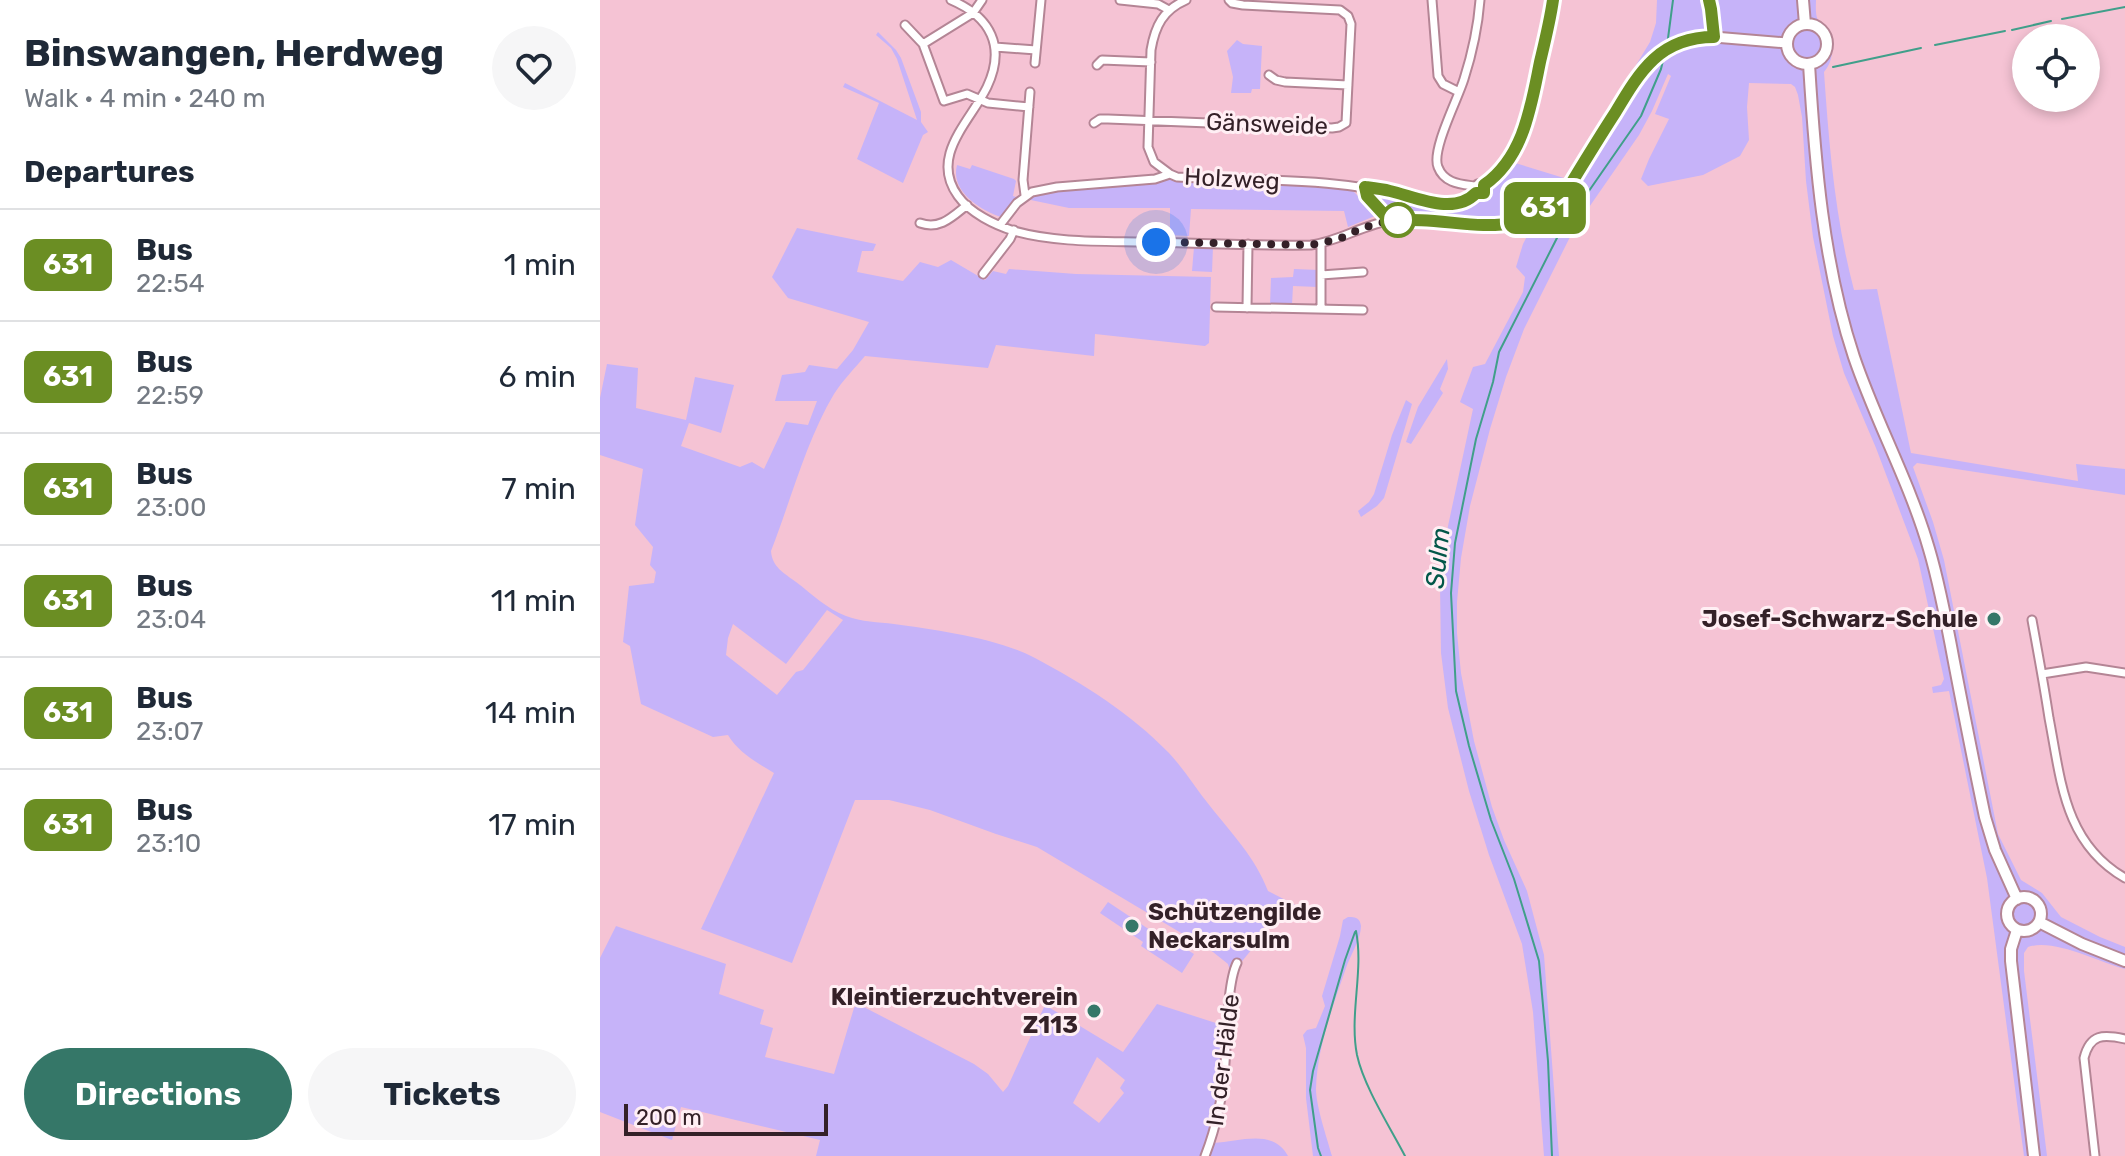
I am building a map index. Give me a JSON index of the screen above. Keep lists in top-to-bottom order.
{
  "streets": {
    "street": ["Gänsweide", "Holzweg", "In der Hälde"]
  },
  "water": ["Sulm"],
  "places": ["Josef-Schwarz-Schule", "Schützengilde Neckarsulm", "Kleintierzuchtverein Z113"],
  "lines": ["bus line 631"],
  "scale_bar": "200 m",
  "page": {
    "heading": [
      ["Binswangen, Herdweg", "Walk · 4 min · 240 m"],
      "Departures"
    ],
    "on_map": "631",
    "list": [
      {
        "mark": "631",
        "name": "Bus",
        "note": "22:54",
        "value": "1 min"
      },
      {
        "mark": "631",
        "name": "Bus",
        "note": "22:59",
        "value": "6 min"
      },
      {
        "mark": "631",
        "name": "Bus",
        "note": "23:00",
        "value": "7 min"
      },
      {
        "mark": "631",
        "name": "Bus",
        "note": "23:04",
        "value": "11 min"
      },
      {
        "mark": "631",
        "name": "Bus",
        "note": "23:07",
        "value": "14 min"
      },
      {
        "mark": "631",
        "name": "Bus",
        "note": "23:10",
        "value": "17 min"
      }
    ],
    "buttons": ["Directions", "Tickets"],
    "scale": "200 m"
  }
}
